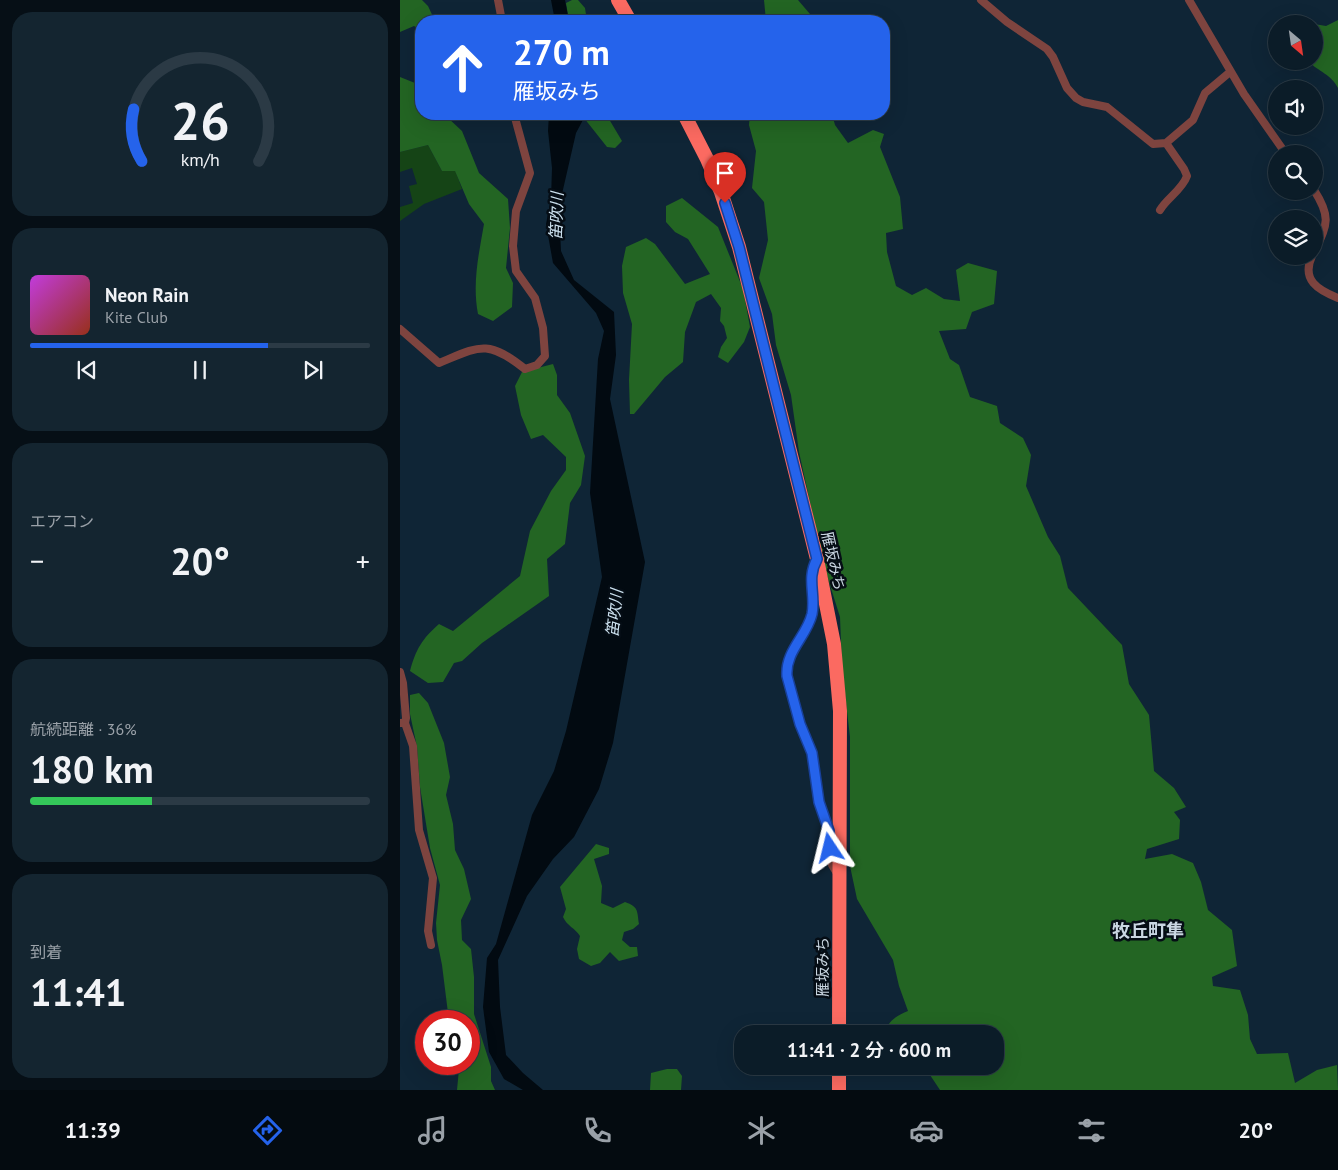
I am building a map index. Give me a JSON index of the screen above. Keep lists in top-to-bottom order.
{
  "streets": {
    "highway": ["雁坂みち"]
  },
  "districts": ["牧丘町隼"],
  "water": ["笛吹川"],
  "north": "bottom right",
  "page": {
    "turn": ["270 m", "雁坂みち"],
    "song": ["Neon Rain", "Kite Club"],
    "tile": [
      "エアコン",
      ["航続距離 · 36%", "180 km"],
      ["到着", "11:41"]
    ],
    "heat": ["−", "20°", "+"],
    "limit": "30",
    "trip": "11:41 · 2 分 · 600 m",
    "tabs": ["11:39", "20°"],
    "gauge": ["26", "km/h"]
  }
}
